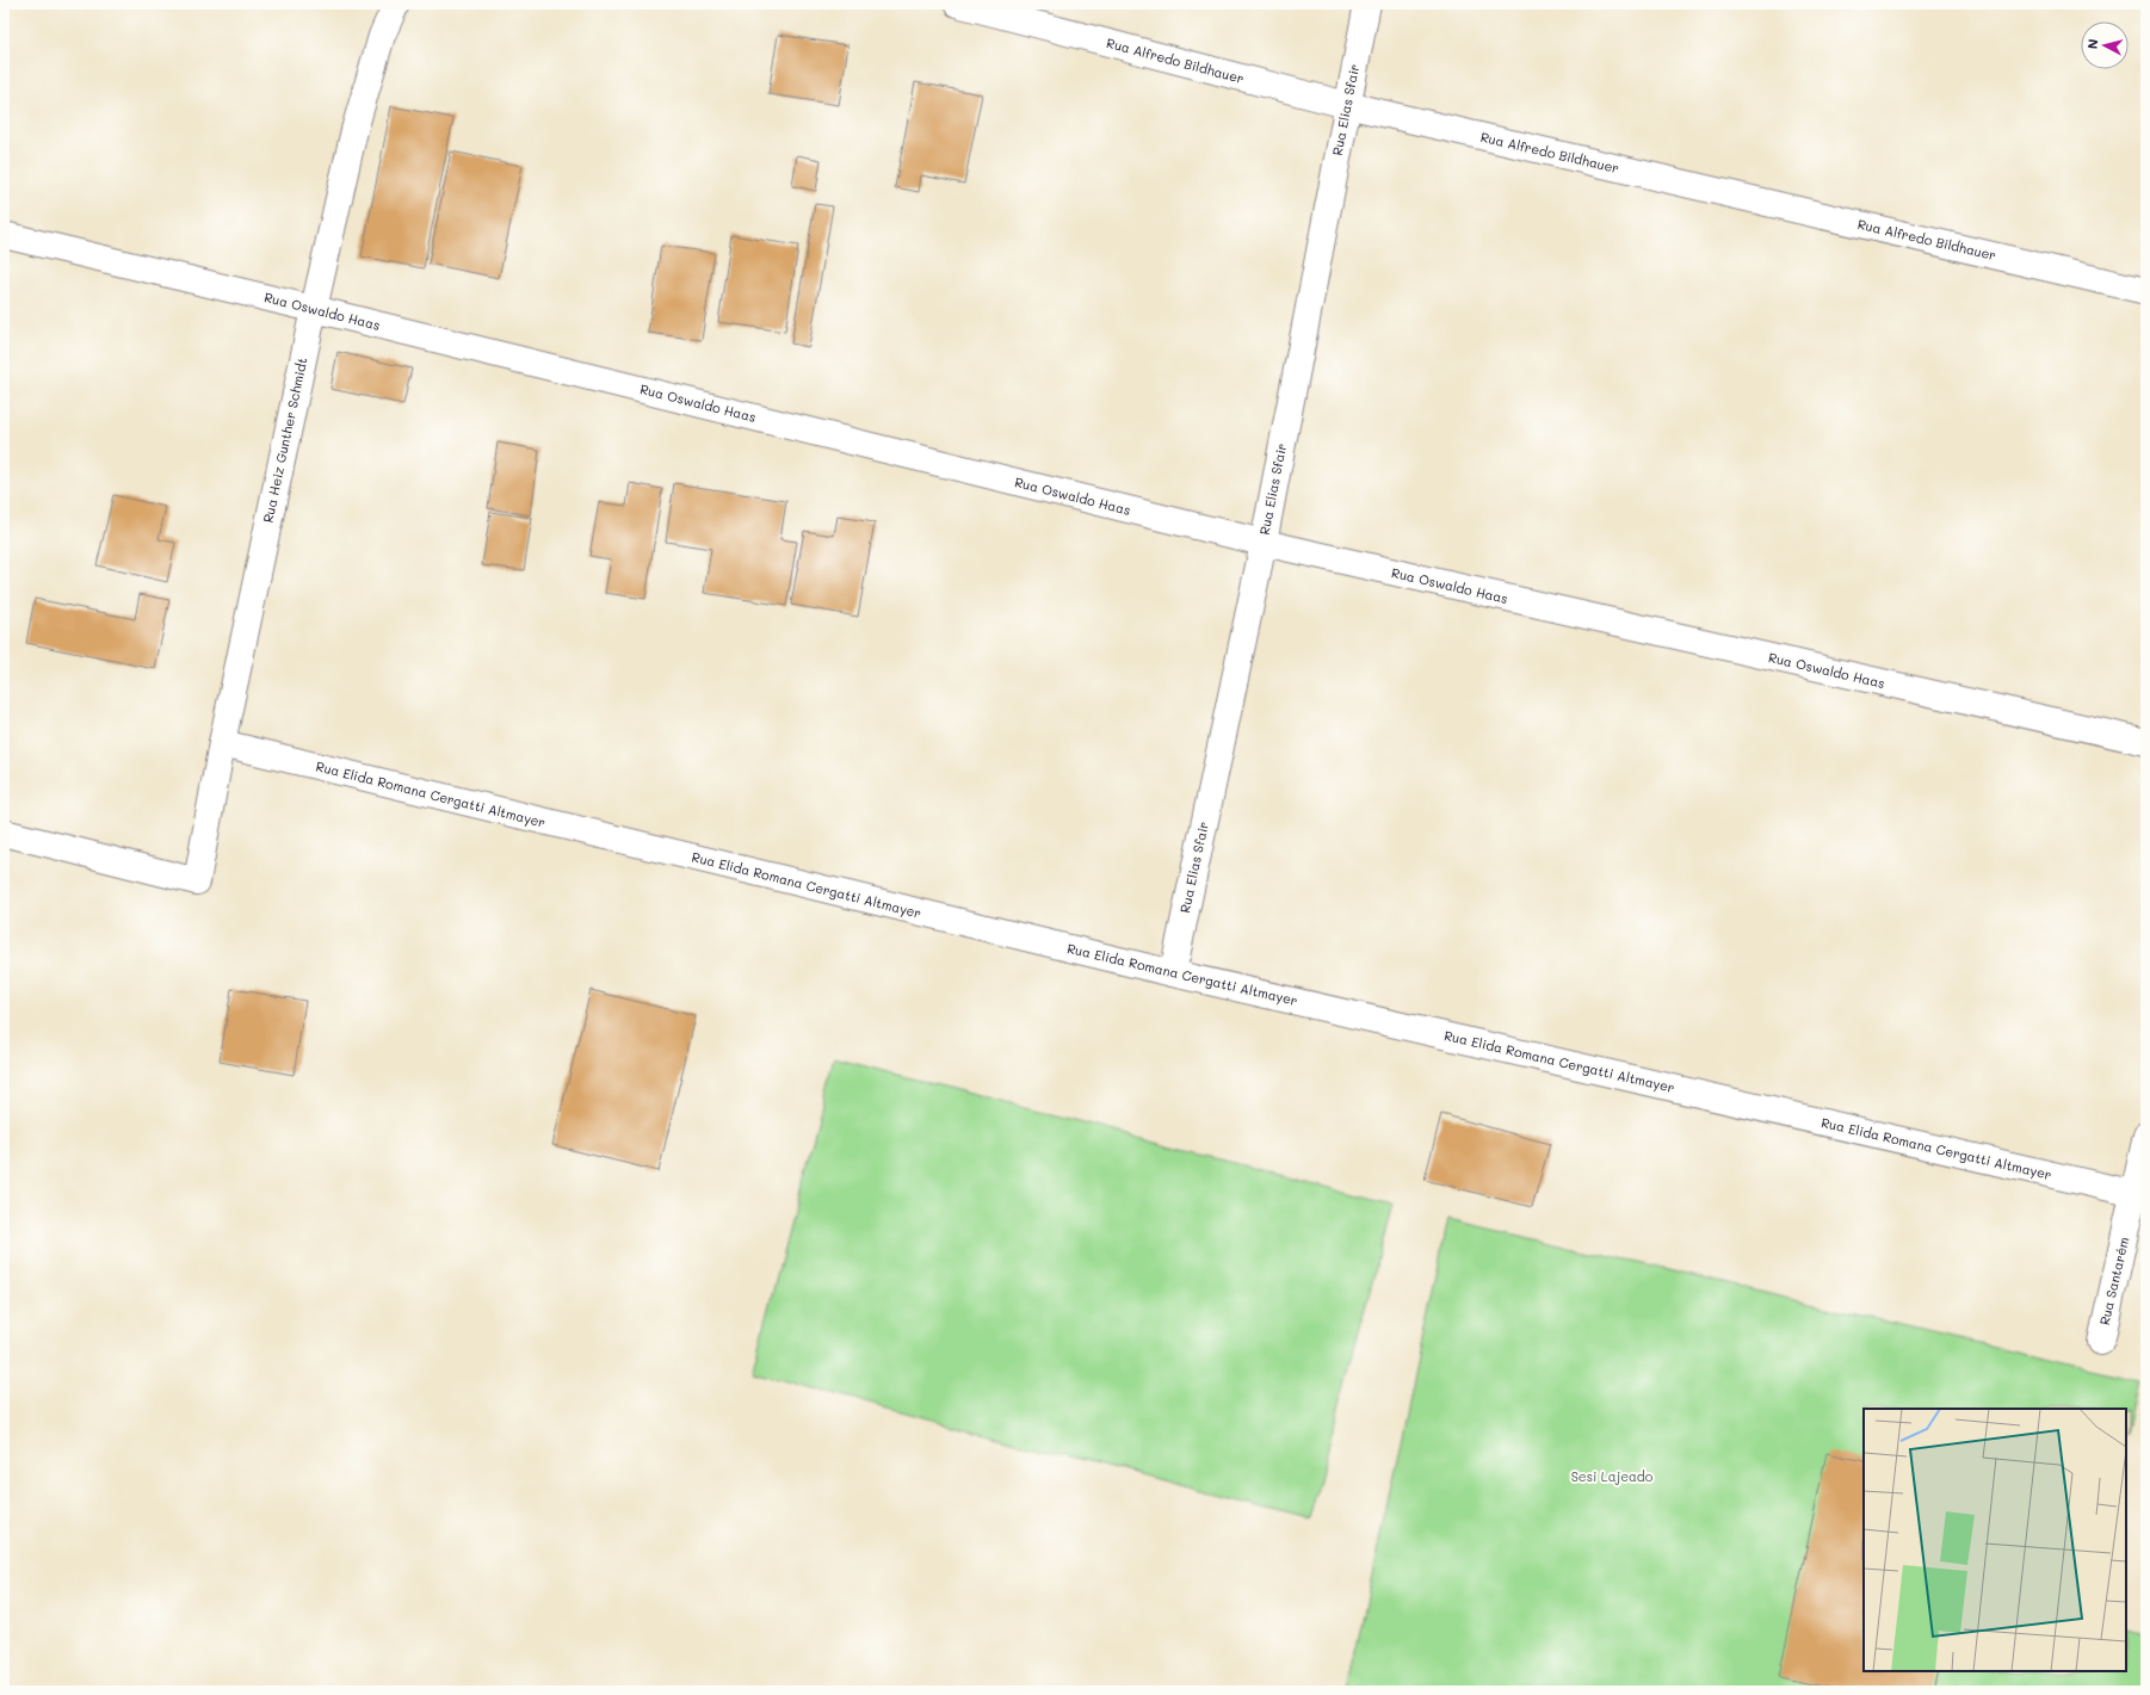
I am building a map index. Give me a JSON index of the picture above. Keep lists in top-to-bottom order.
{
  "streets": {
    "street": [
      "Rua Alfredo Bildhauer",
      "Rua Elias Sfair",
      "Rua Oswaldo Haas",
      "Rua Heiz Gunther Schmidt",
      "Rua Elida Romana Cergatti Altmayer",
      "Rua Santarém"
    ]
  },
  "crossings": [
    ["Rua Alfredo Bildhauer", "Rua Elias Sfair"],
    ["Rua Elias Sfair", "Rua Oswaldo Haas"],
    ["Rua Elias Sfair", "Rua Elida Romana Cergatti Altmayer"],
    ["Rua Oswaldo Haas", "Rua Heiz Gunther Schmidt"],
    ["Rua Heiz Gunther Schmidt", "Rua Elida Romana Cergatti Altmayer"],
    ["Rua Elida Romana Cergatti Altmayer", "Rua Santarém"]
  ],
  "parks": ["Sesi Lajeado"],
  "north": "left"
}
